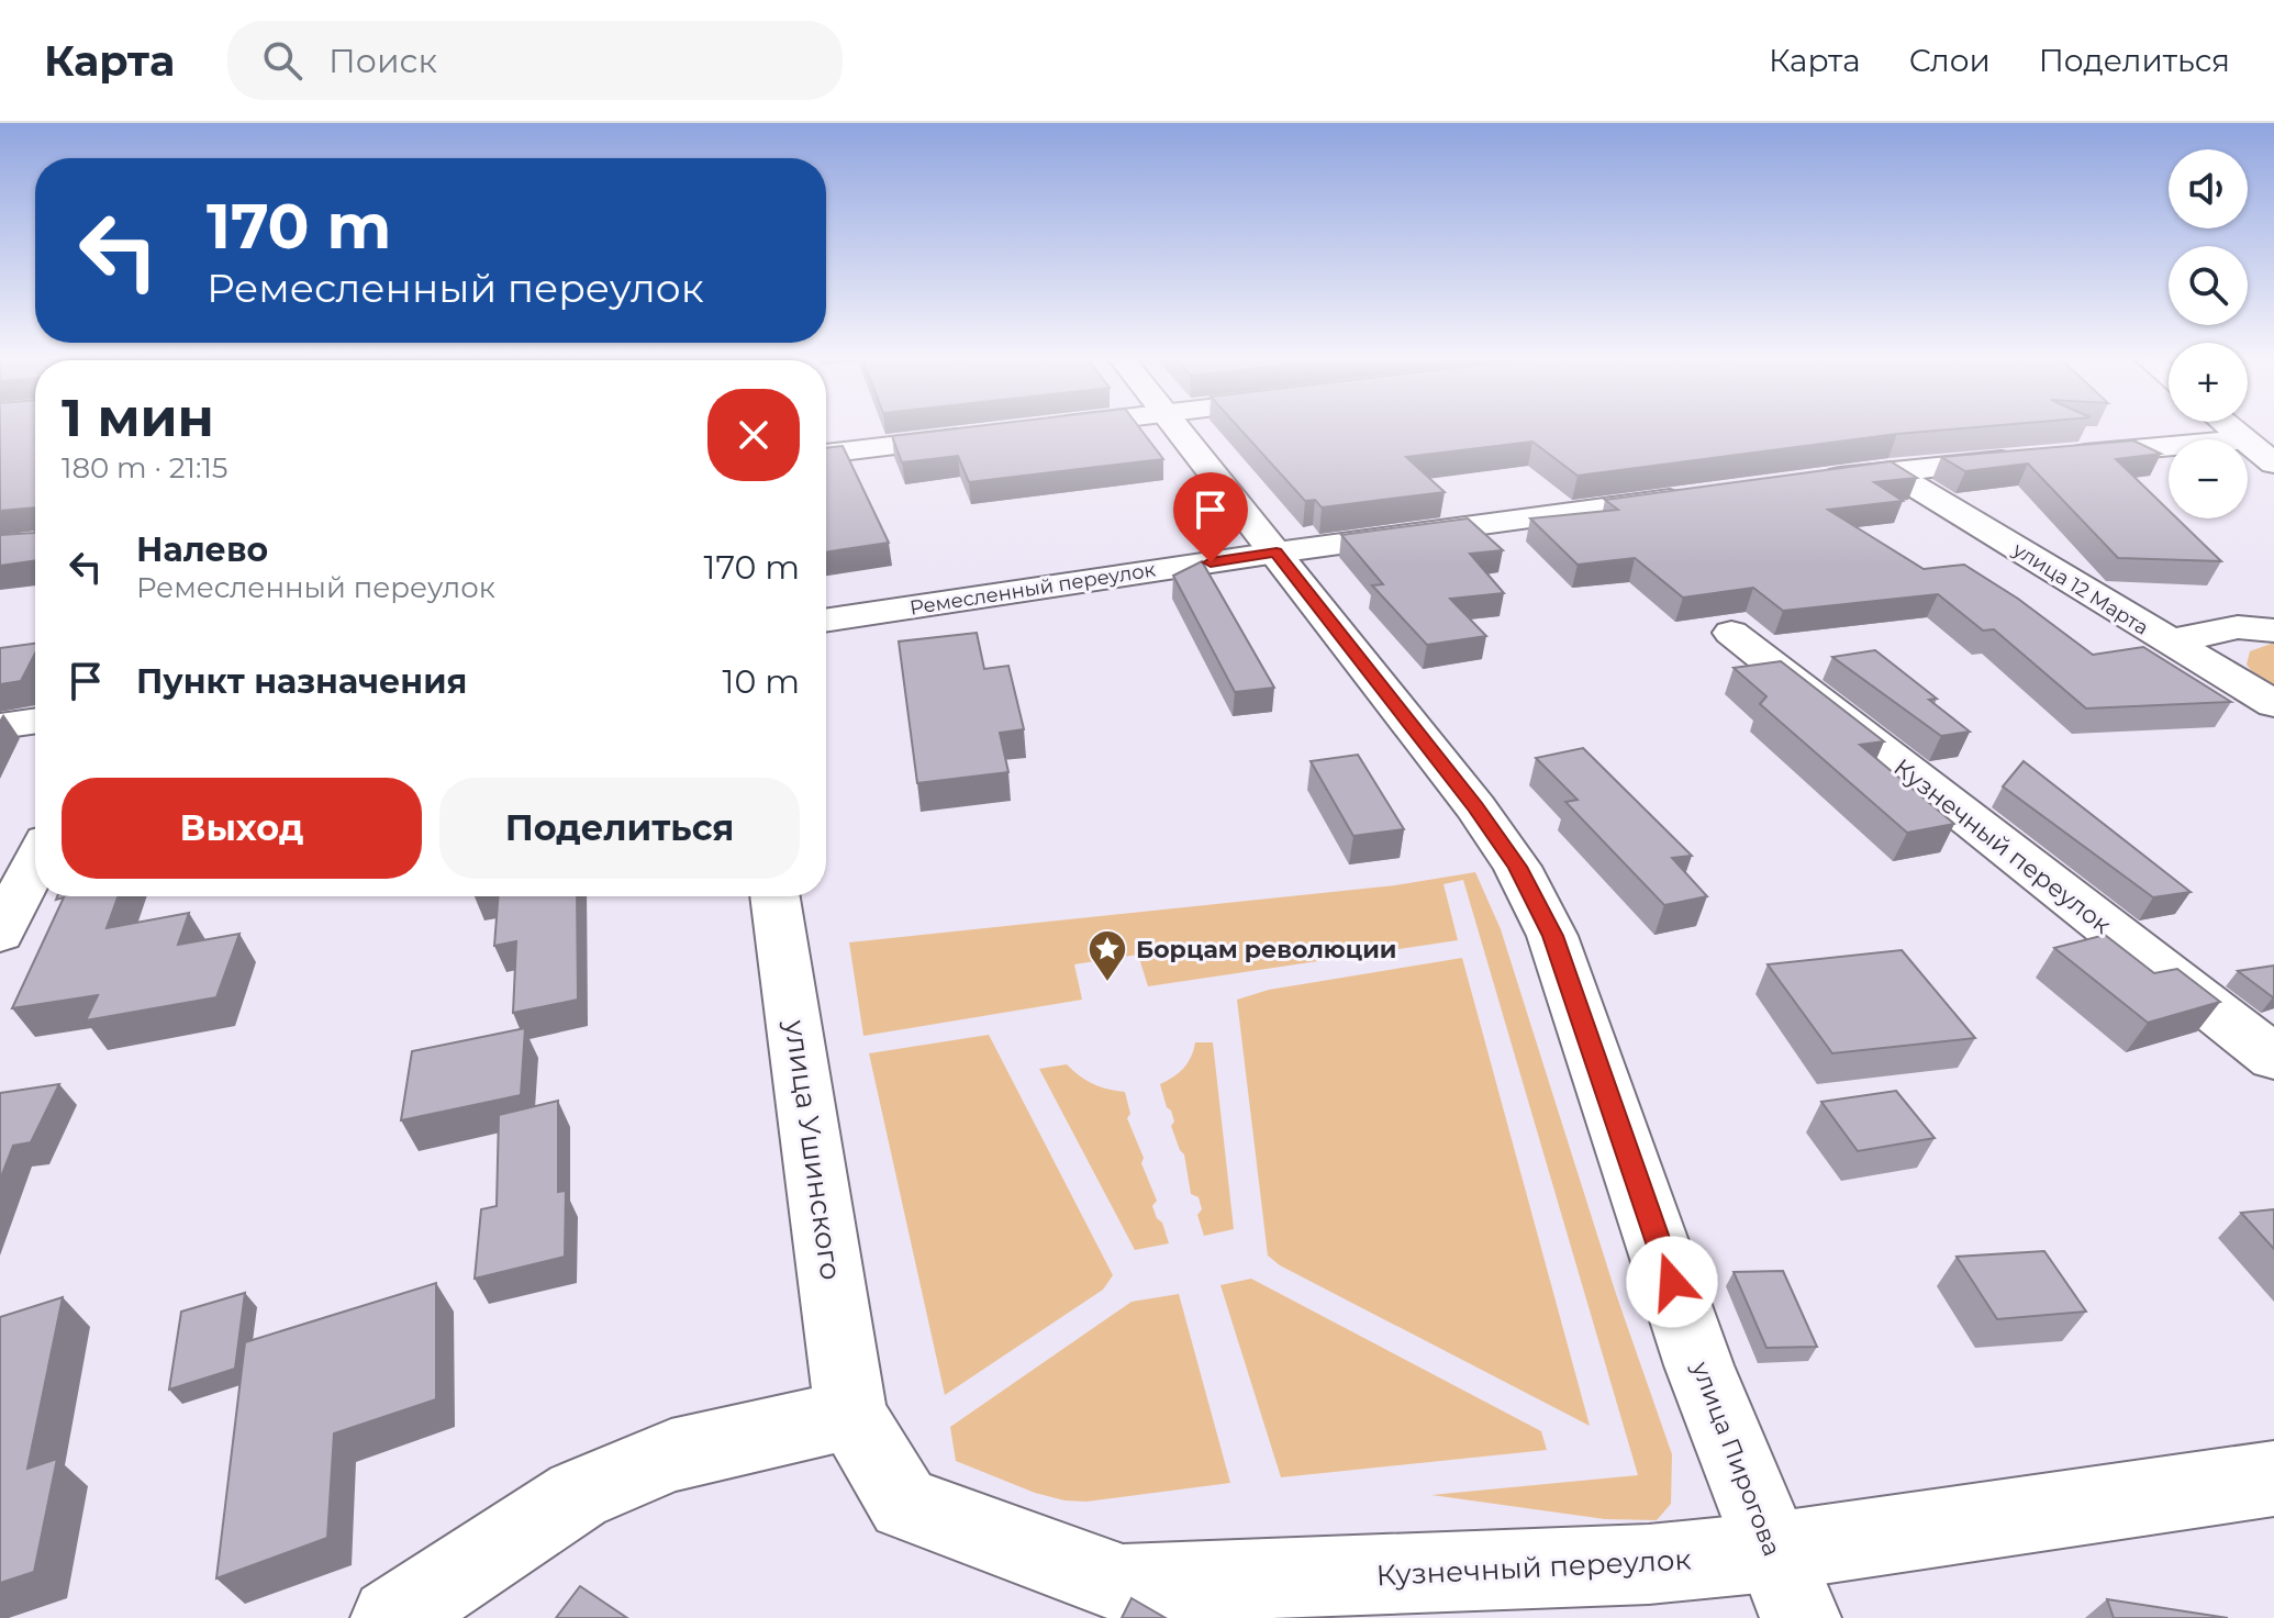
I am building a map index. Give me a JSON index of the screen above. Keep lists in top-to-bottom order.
{
  "streets": {
    "street": [
      "Ремесленный переулок",
      "улица 12 Марта",
      "Кузнечный переулок",
      "улица Ушинского",
      "улица Пирогова"
    ]
  },
  "crossings": [
    ["Ремесленный переулок", "улица Пирогова"],
    ["Кузнечный переулок", "улица Ушинского"],
    ["Кузнечный переулок", "улица Пирогова"]
  ],
  "places": {
    "place": ["Борцам революции"]
  },
  "page": {
    "header": "Карта",
    "search": "Поиск",
    "nav": ["Карта", "Слои", "Поделиться"],
    "map_buttons": ["+", "−"],
    "turn": ["170 m", "Ремесленный переулок"],
    "heading": ["1 мин", "180 m · 21:15"],
    "list": [
      {
        "name": "Налево",
        "note": "Ремесленный переулок",
        "value": "170 m"
      },
      {
        "name": "Пункт назначения",
        "value": "10 m"
      }
    ],
    "buttons": ["Выход", "Поделиться"]
  }
}
